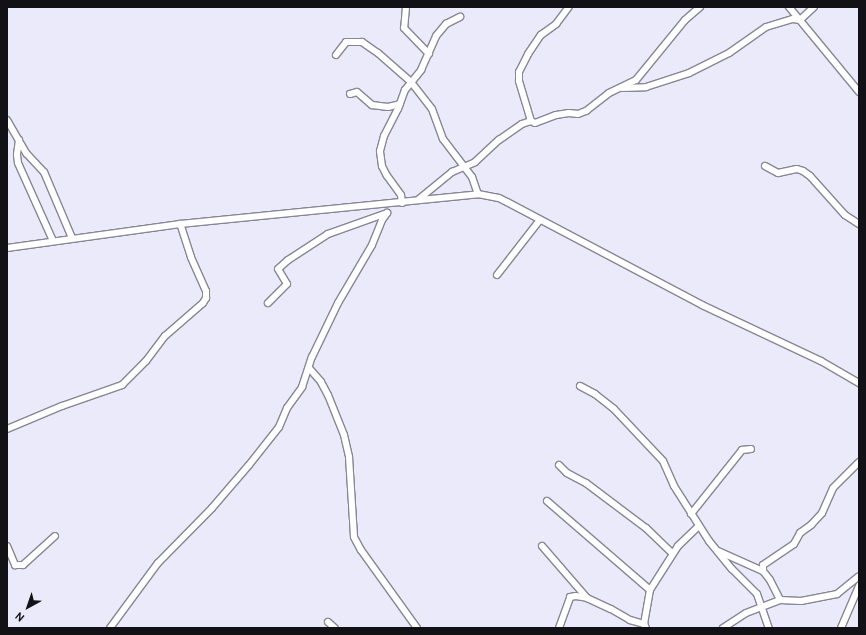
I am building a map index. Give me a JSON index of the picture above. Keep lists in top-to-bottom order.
{
  "north": "bottom left"
}
